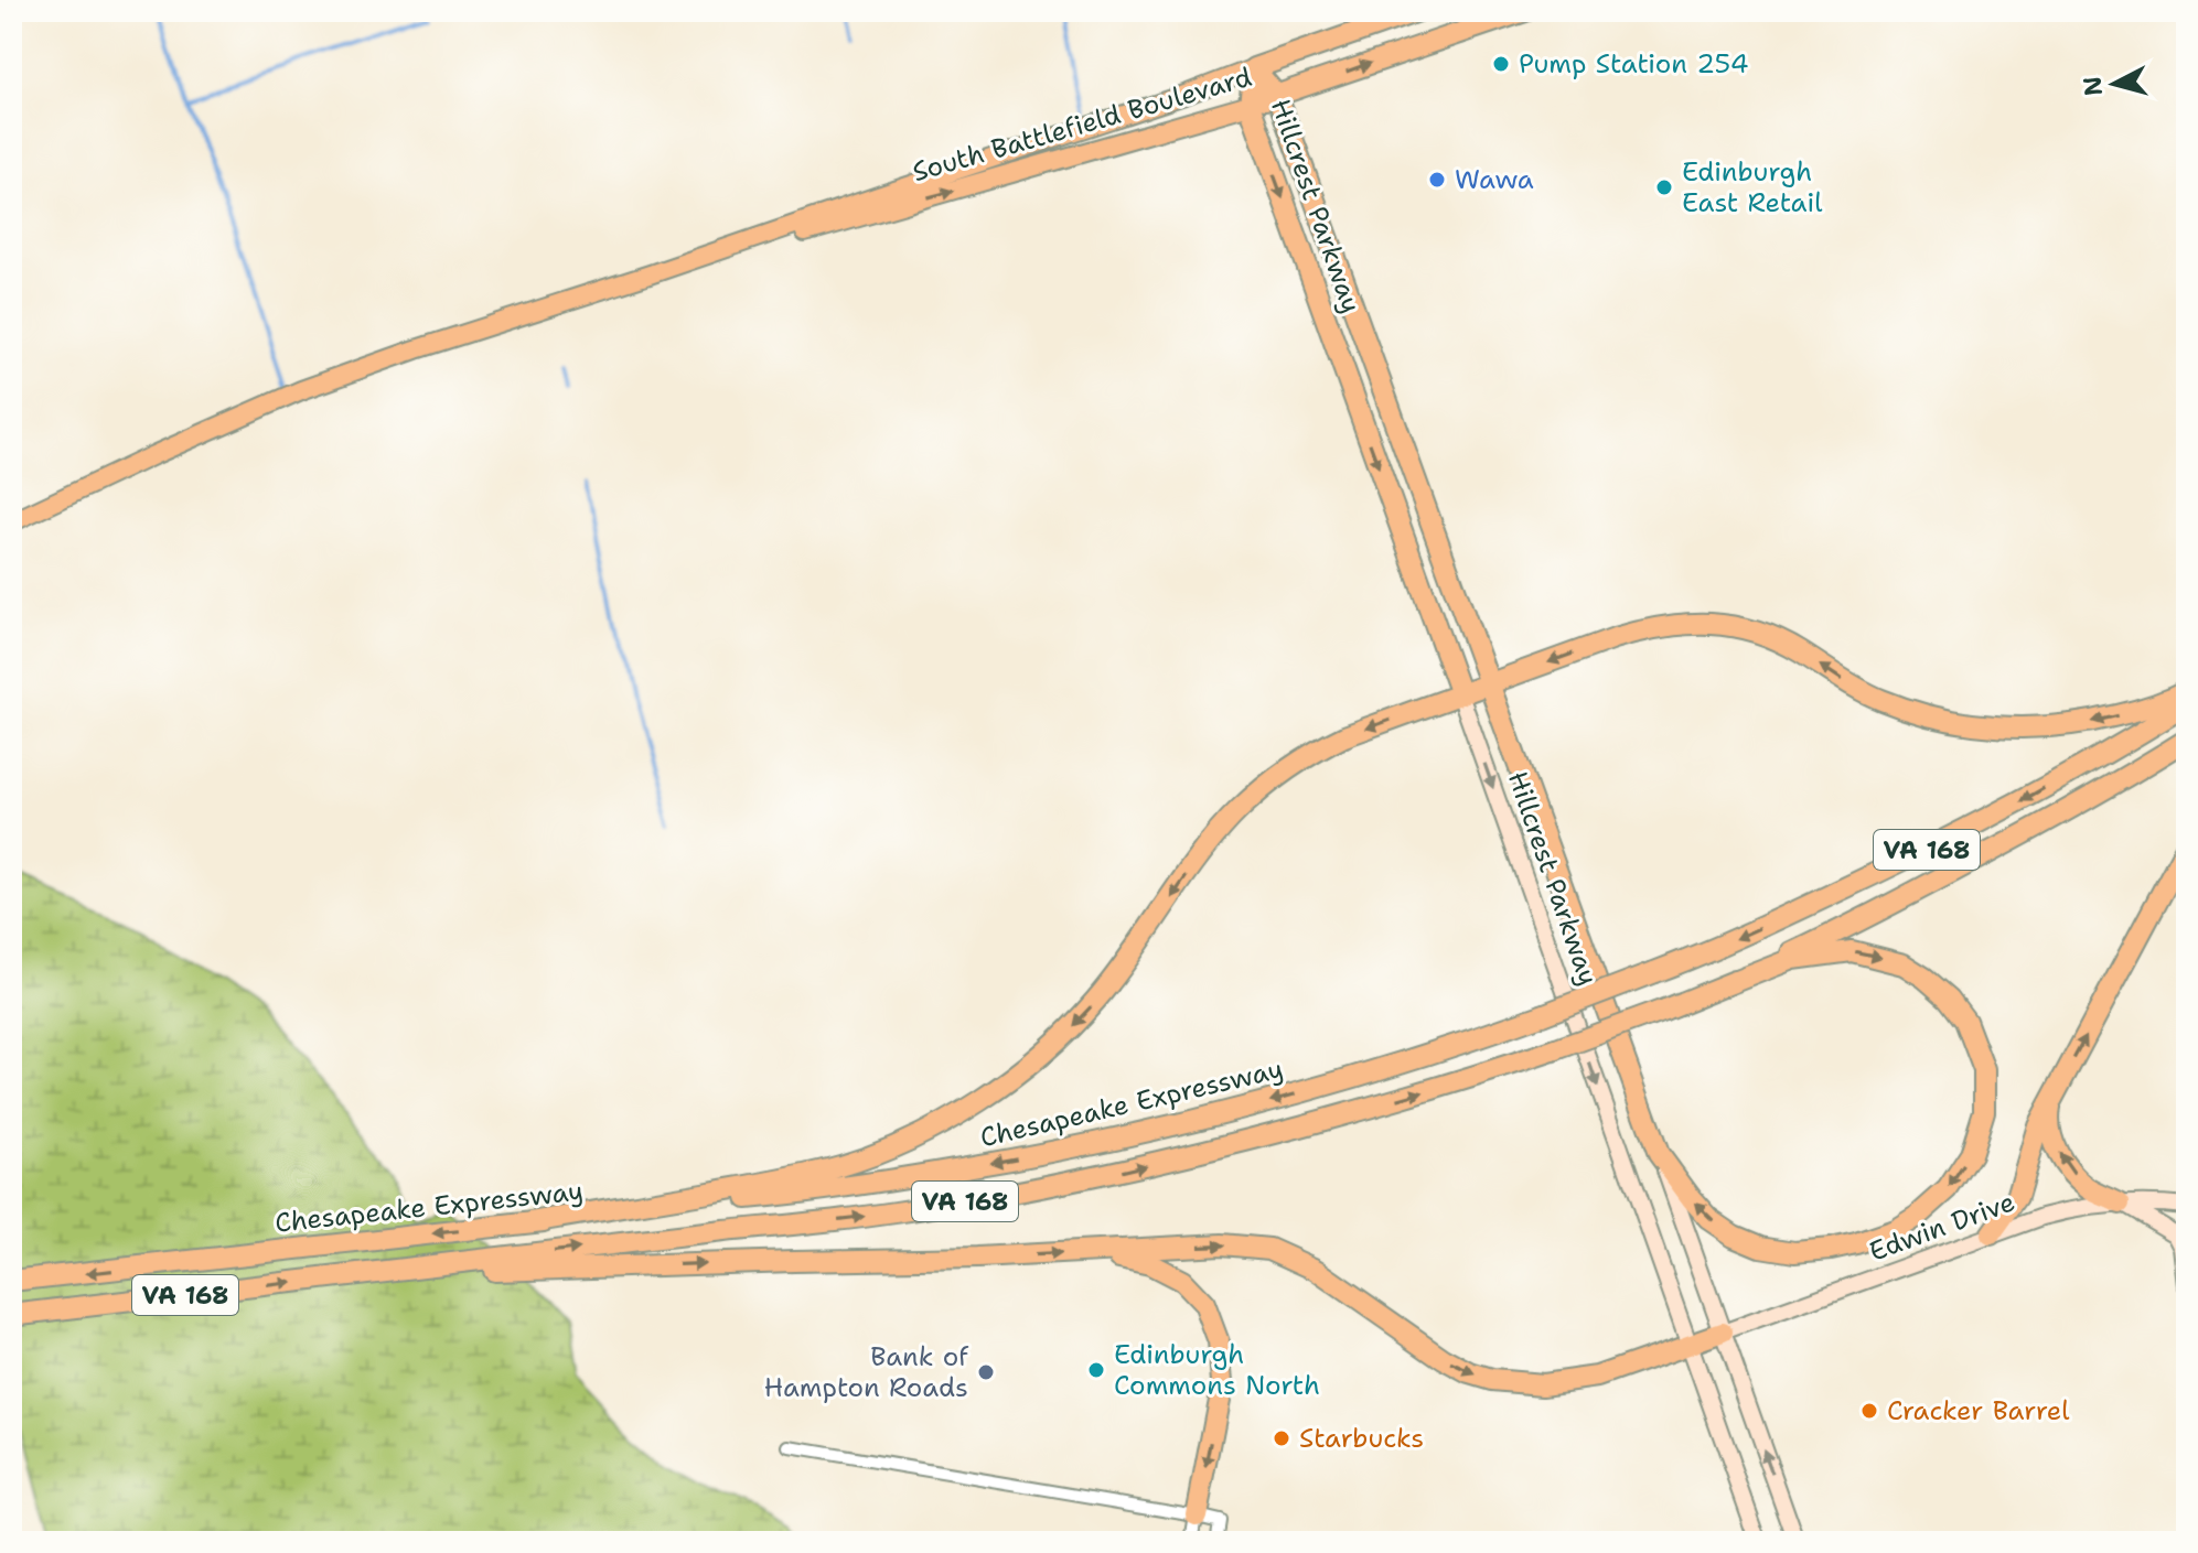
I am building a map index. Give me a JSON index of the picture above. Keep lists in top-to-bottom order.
{
  "streets": {
    "highway": [
      "South Battlefield Boulevard",
      "Hillcrest Parkway",
      "VA 168",
      "Chesapeake Expressway"
    ],
    "main road": ["Edwin Drive"]
  },
  "crossings": [
    ["South Battlefield Boulevard", "Hillcrest Parkway"],
    ["Hillcrest Parkway", "Edwin Drive"]
  ],
  "one_way": ["South Battlefield Boulevard"],
  "places": [
    "Pump Station 254",
    "Wawa",
    "Edinburgh East Retail",
    "Edinburgh Commons North",
    "Bank of Hampton Roads",
    "Cracker Barrel",
    "Starbucks"
  ],
  "north": "left"
}
